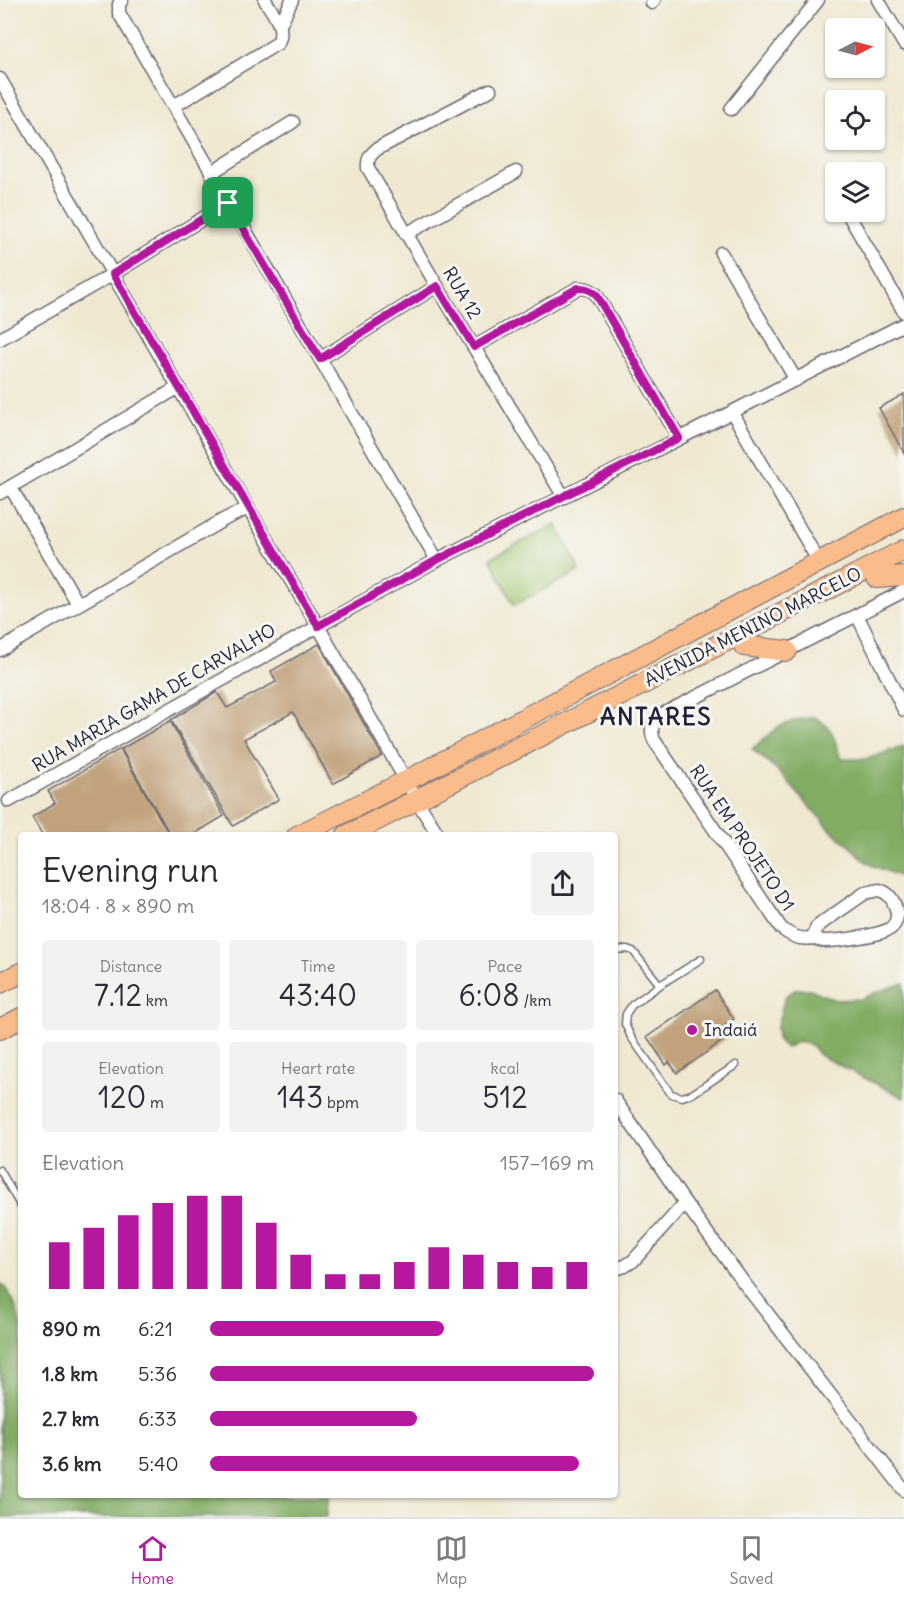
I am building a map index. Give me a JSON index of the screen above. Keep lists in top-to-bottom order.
{
  "streets": {
    "main road": ["AVENIDA MENINO MARCELO"],
    "street": ["RUA 12", "RUA MARIA GAMA DE CARVALHO", "RUA EM PROJETO D1"]
  },
  "crossings": [
    ["RUA 12", "RUA MARIA GAMA DE CARVALHO"],
    ["AVENIDA MENINO MARCELO", "RUA EM PROJETO D1"]
  ],
  "districts": ["ANTARES"],
  "places": ["Indaiá"],
  "north": "right",
  "page": {
    "heading": ["Evening run", "18:04 · 8 × 890 m"],
    "stats": [
      ["Distance", "7.12 km"],
      ["Time", "43:40"],
      ["Pace", "6:08 /km"],
      ["Elevation", "120 m"],
      ["Heart rate", "143 bpm"],
      ["kcal", "512"]
    ],
    "chart": ["Elevation", "157–169 m"],
    "list": [
      {
        "name": "890 m",
        "note": "6:21"
      },
      {
        "name": "1.8 km",
        "note": "5:36"
      },
      {
        "name": "2.7 km",
        "note": "6:33"
      },
      {
        "name": "3.6 km",
        "note": "5:40"
      }
    ],
    "tabs": ["Home", "Map", "Saved"]
  }
}
